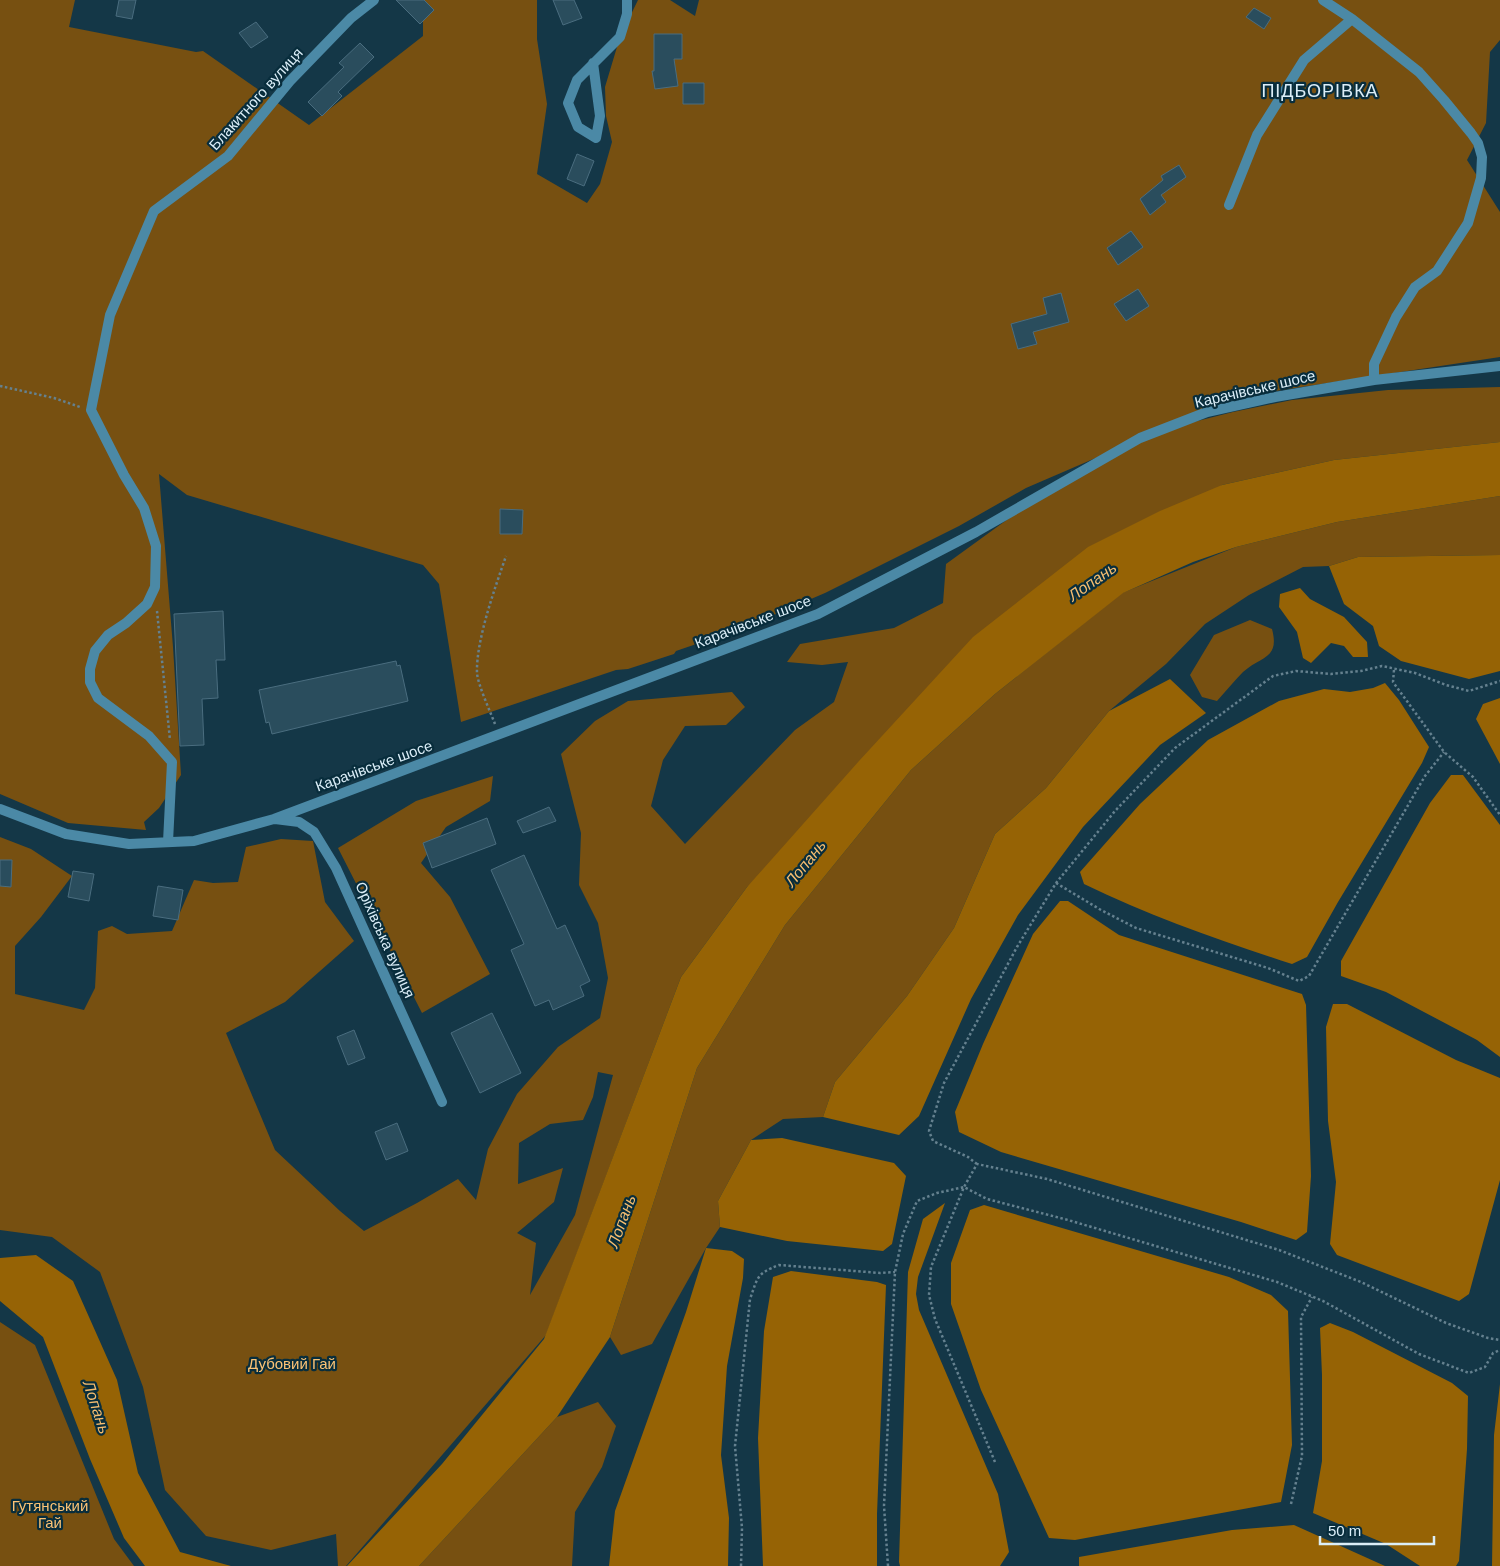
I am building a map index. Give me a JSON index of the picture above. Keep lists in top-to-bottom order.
{
  "streets": {
    "street": ["Блакитного вулиця", "Карачівське шосе", "Оріхівська вулиця"]
  },
  "crossings": [
    ["Карачівське шосе", "Оріхівська вулиця"]
  ],
  "districts": ["ПІДБОРІВКА"],
  "water": ["Лопань"],
  "parks": ["Дубовий Гай", "Гутянський Гай"],
  "scale_bar": "50 m"
}
